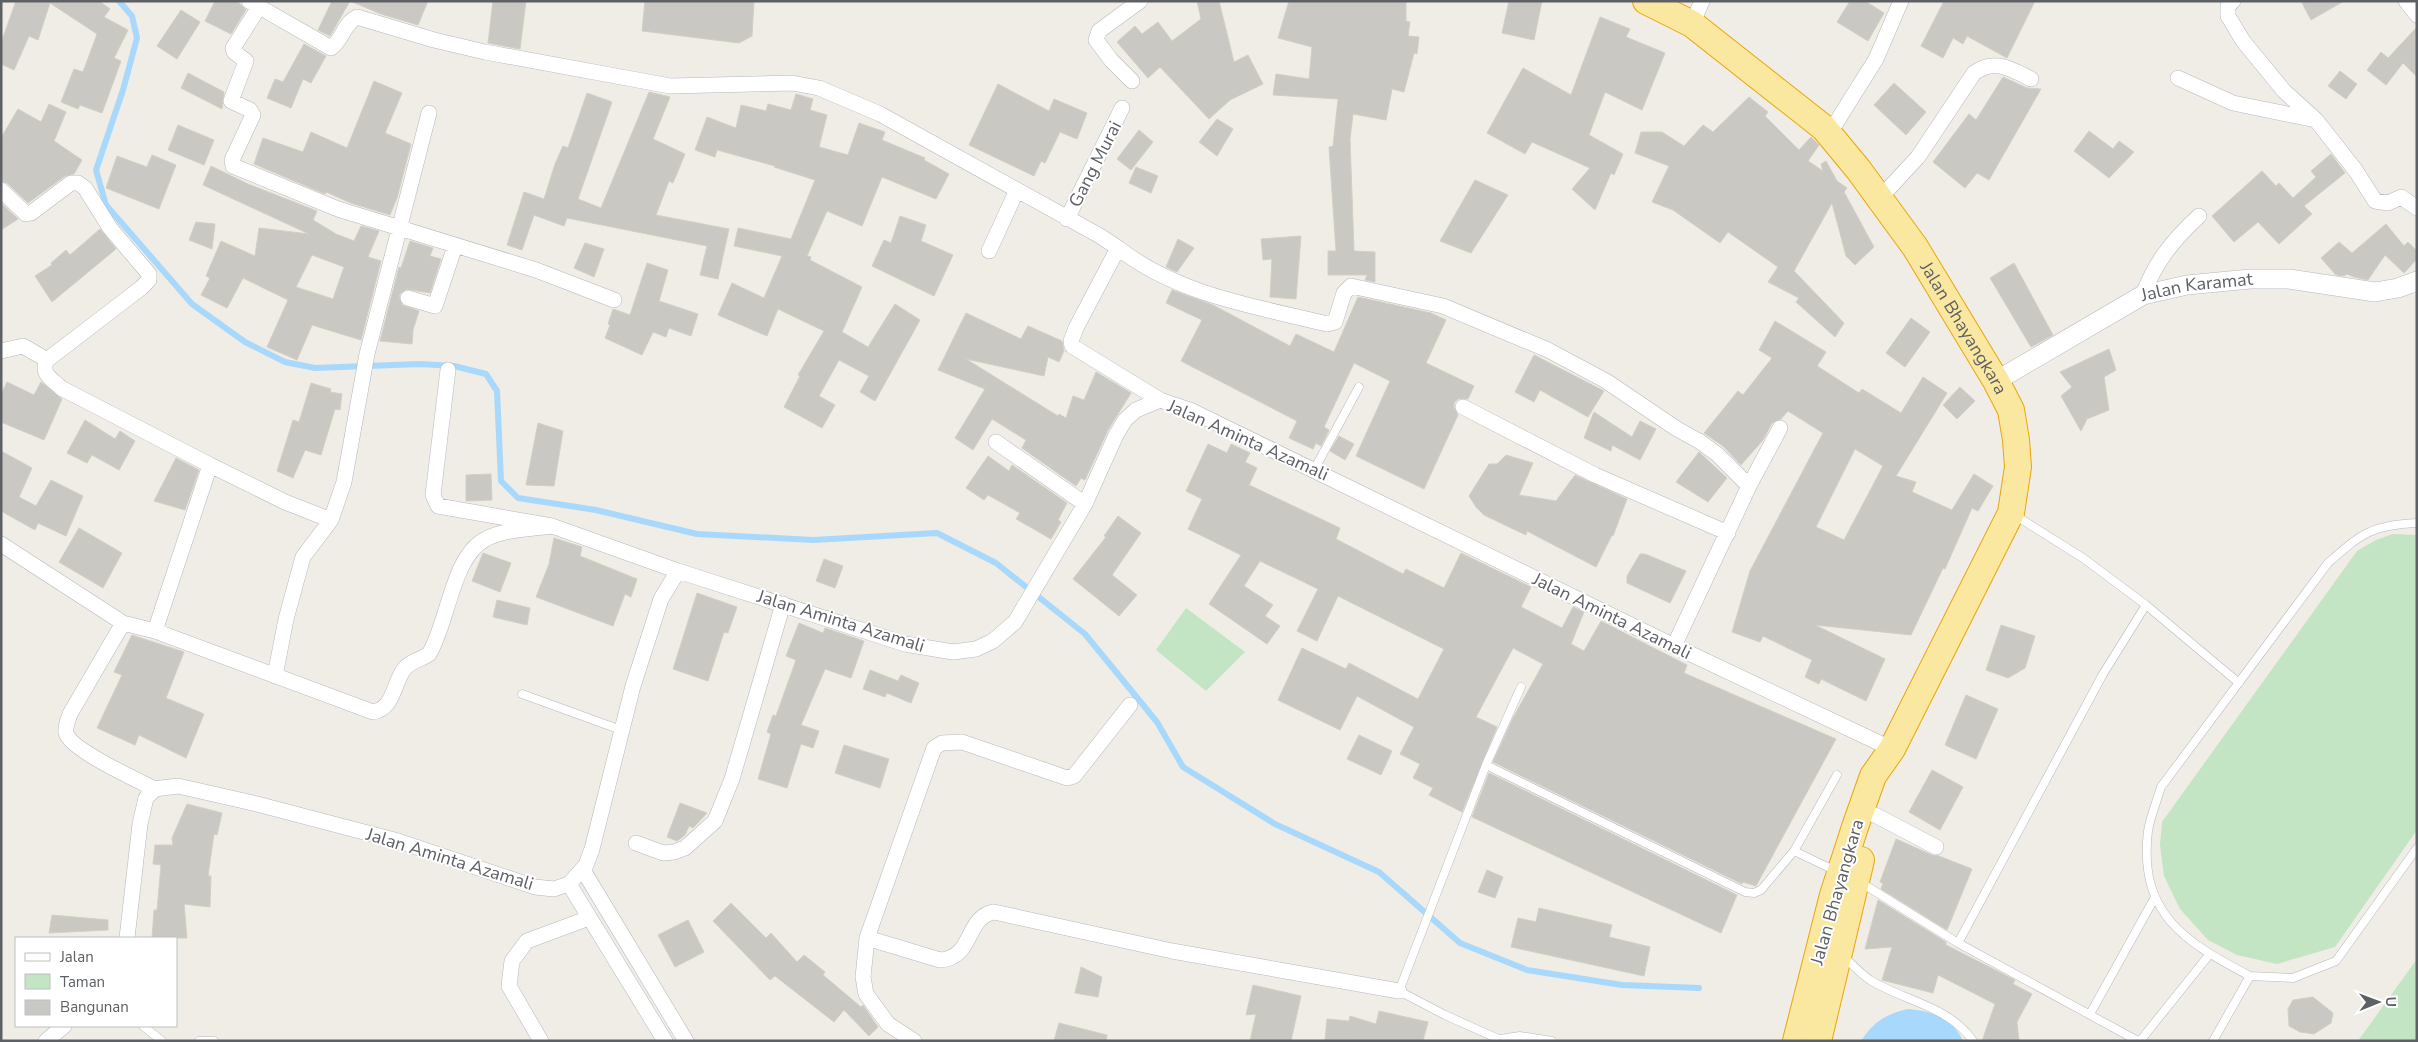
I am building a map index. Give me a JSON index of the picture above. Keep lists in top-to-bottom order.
{
  "streets": {
    "highway": ["Jalan Bhayangkara"],
    "street": ["Gang Murai", "Jalan Karamat", "Jalan Aminta Azamali"]
  },
  "crossings": [
    ["Jalan Karamat", "Jalan Bhayangkara"],
    ["Jalan Bhayangkara", "Jalan Aminta Azamali"]
  ],
  "legend": ["Jalan", "Taman", "Bangunan"],
  "north": "right"
}
